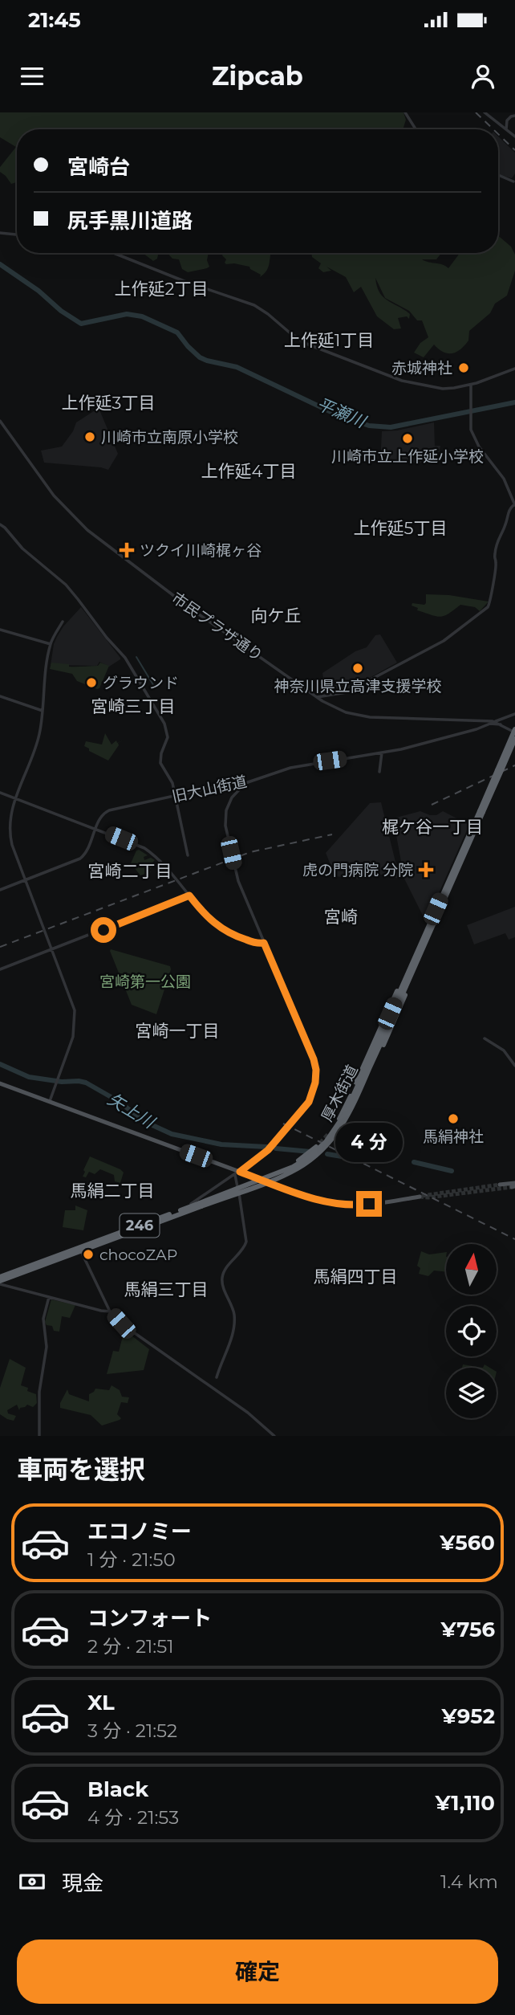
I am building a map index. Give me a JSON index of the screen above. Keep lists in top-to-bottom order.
{
  "streets": {
    "highway": ["厚木街道", "246"],
    "street": ["市民プラザ通り", "旧大山街道"]
  },
  "crossings": [
    ["市民プラザ通り", "厚木街道"]
  ],
  "districts": [
    "上作延2丁目",
    "上作延1丁目",
    "上作延3丁目",
    "上作延4丁目",
    "上作延5丁目",
    "向ケ丘",
    "宮崎三丁目",
    "梶ケ谷一丁目",
    "宮崎二丁目",
    "宮崎",
    "宮崎一丁目",
    "馬絹二丁目",
    "馬絹四丁目",
    "馬絹三丁目"
  ],
  "water": ["平瀬川", "矢上川"],
  "parks": ["宮崎第一公園"],
  "places": {
    "other": [
      "赤城神社",
      "川崎市立南原小学校",
      "川崎市立上作延小学校",
      "神奈川県立高津支援学校",
      "グラウンド",
      "馬絹神社",
      "chocoZAP"
    ],
    "health": ["ツクイ川崎梶ヶ谷", "虎の門病院 分院"]
  },
  "north": "top",
  "page": {
    "status": "21:45",
    "header": "Zipcab",
    "banner": ["宮崎台", "尻手黒川道路"],
    "bubble": "4 分",
    "heading": "車両を選択",
    "list": [
      {
        "name": "エコノミー",
        "note": "1 分 · 21:50",
        "value": "¥560"
      },
      {
        "name": "コンフォート",
        "note": "2 分 · 21:51",
        "value": "¥756"
      },
      {
        "name": "XL",
        "note": "3 分 · 21:52",
        "value": "¥952"
      },
      {
        "name": "Black",
        "note": "4 分 · 21:53",
        "value": "¥1,110"
      }
    ],
    "pay": ["現金", "1.4 km"],
    "buttons": "確定"
  }
}
